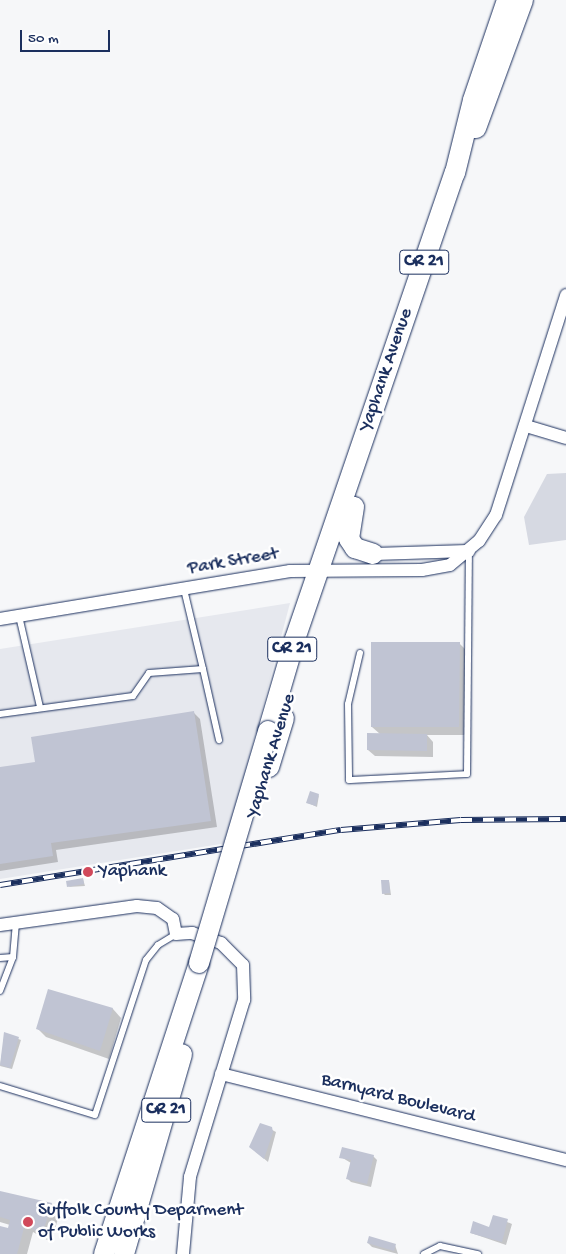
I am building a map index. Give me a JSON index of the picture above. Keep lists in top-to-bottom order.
{
  "streets": {
    "main road": ["CR 21", "Yaphank Avenue"],
    "street": ["Park Street", "Barnyard Boulevard"]
  },
  "crossings": [
    ["Yaphank Avenue", "Park Street"]
  ],
  "places": ["Yaphank", "Suffolk County Deparment of Public Works"],
  "scale_bar": "50 m"
}
